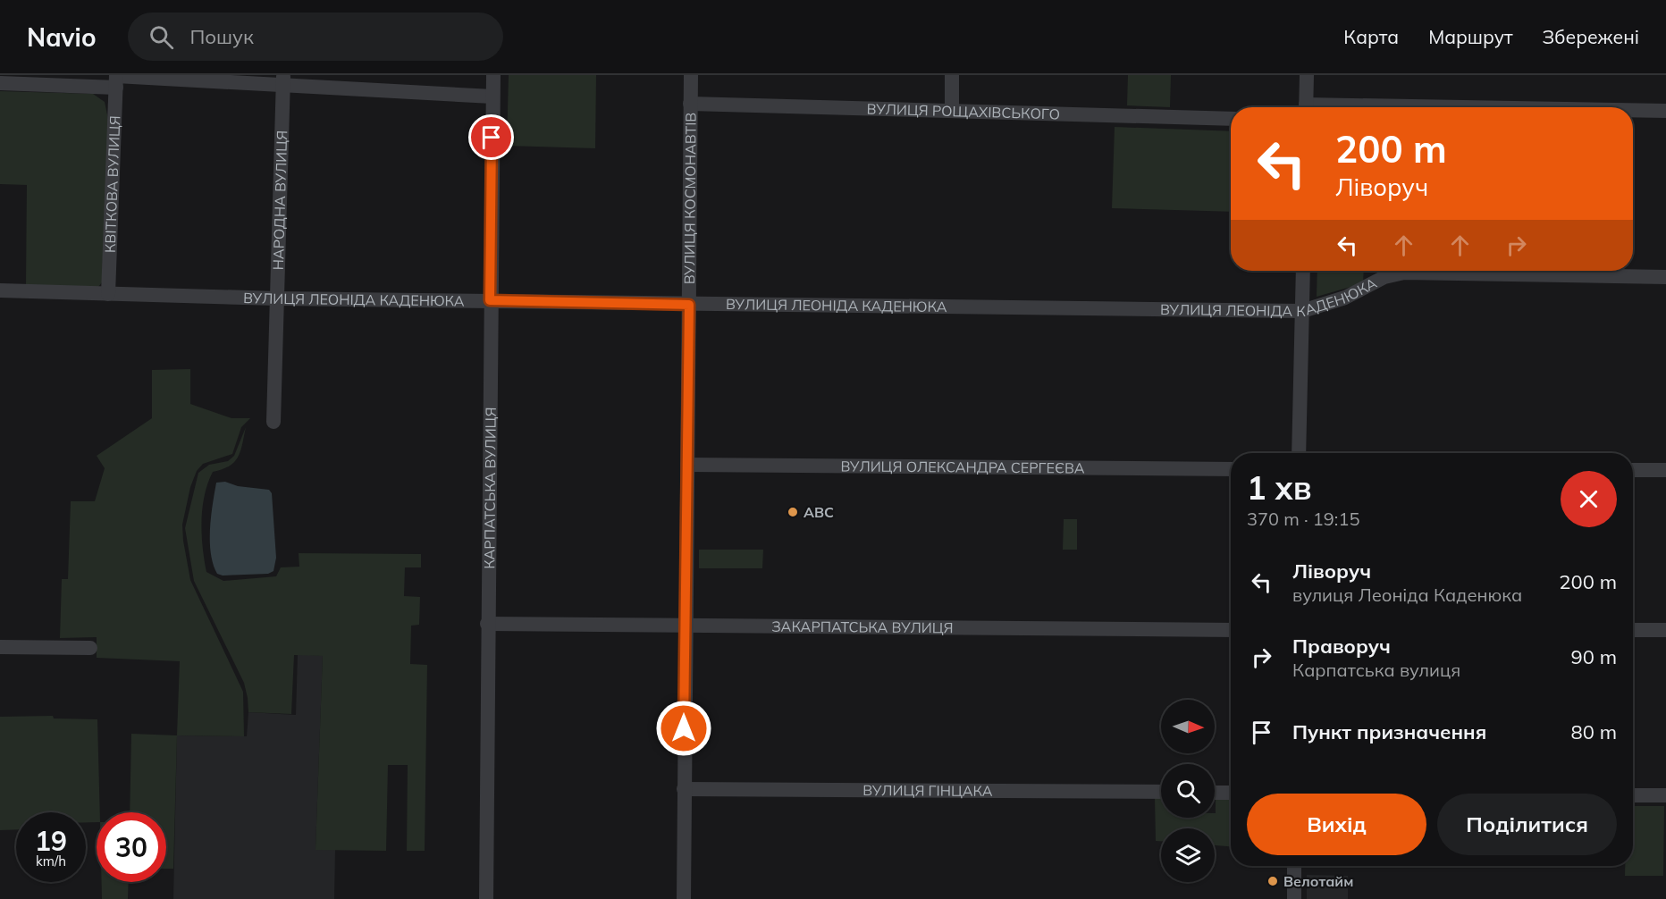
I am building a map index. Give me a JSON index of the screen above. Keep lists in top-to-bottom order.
{
  "streets": {
    "street": [
      "ВУЛИЦЯ РОЩАХІВСЬКОГО",
      "КВІТКОВА ВУЛИЦЯ",
      "ВУЛИЦЯ КОСМОНАВТІВ",
      "НАРОДНА ВУЛИЦЯ",
      "ВУЛИЦЯ ЛЕОНІДА КАДЕНЮКА",
      "ВУЛИЦЯ ОЛЕКСАНДРА СЕРГЕЄВА",
      "КАРПАТСЬКА ВУЛИЦЯ",
      "ЗАКАРПАТСЬКА ВУЛИЦЯ",
      "ВУЛИЦЯ ГІНЦАКА"
    ]
  },
  "crossings": [
    ["ВУЛИЦЯ РОЩАХІВСЬКОГО", "ВУЛИЦЯ КОСМОНАВТІВ"],
    ["КВІТКОВА ВУЛИЦЯ", "ВУЛИЦЯ ЛЕОНІДА КАДЕНЮКА"],
    ["ВУЛИЦЯ КОСМОНАВТІВ", "ВУЛИЦЯ ЛЕОНІДА КАДЕНЮКА"],
    ["ВУЛИЦЯ КОСМОНАВТІВ", "ВУЛИЦЯ ОЛЕКСАНДРА СЕРГЕЄВА"],
    ["ВУЛИЦЯ КОСМОНАВТІВ", "ЗАКАРПАТСЬКА ВУЛИЦЯ"],
    ["ВУЛИЦЯ КОСМОНАВТІВ", "ВУЛИЦЯ ГІНЦАКА"],
    ["НАРОДНА ВУЛИЦЯ", "ВУЛИЦЯ ЛЕОНІДА КАДЕНЮКА"],
    ["ВУЛИЦЯ ЛЕОНІДА КАДЕНЮКА", "КАРПАТСЬКА ВУЛИЦЯ"],
    ["КАРПАТСЬКА ВУЛИЦЯ", "ЗАКАРПАТСЬКА ВУЛИЦЯ"]
  ],
  "places": ["ABC", "Велотайм"],
  "north": "right",
  "page": {
    "header": "Navio",
    "search": "Пошук",
    "nav": ["Карта", "Маршрут", "Збережені"],
    "turn": ["200 m", "Ліворуч"],
    "heading": ["1 хв", "370 m · 19:15"],
    "list": [
      {
        "name": "Ліворуч",
        "note": "вулиця Леоніда Каденюка",
        "value": "200 m"
      },
      {
        "name": "Праворуч",
        "note": "Карпатська вулиця",
        "value": "90 m"
      },
      {
        "name": "Пункт призначення",
        "value": "80 m"
      }
    ],
    "buttons": ["Вихід", "Поділитися"],
    "speed": "19 km/h",
    "limit": "30"
  }
}
